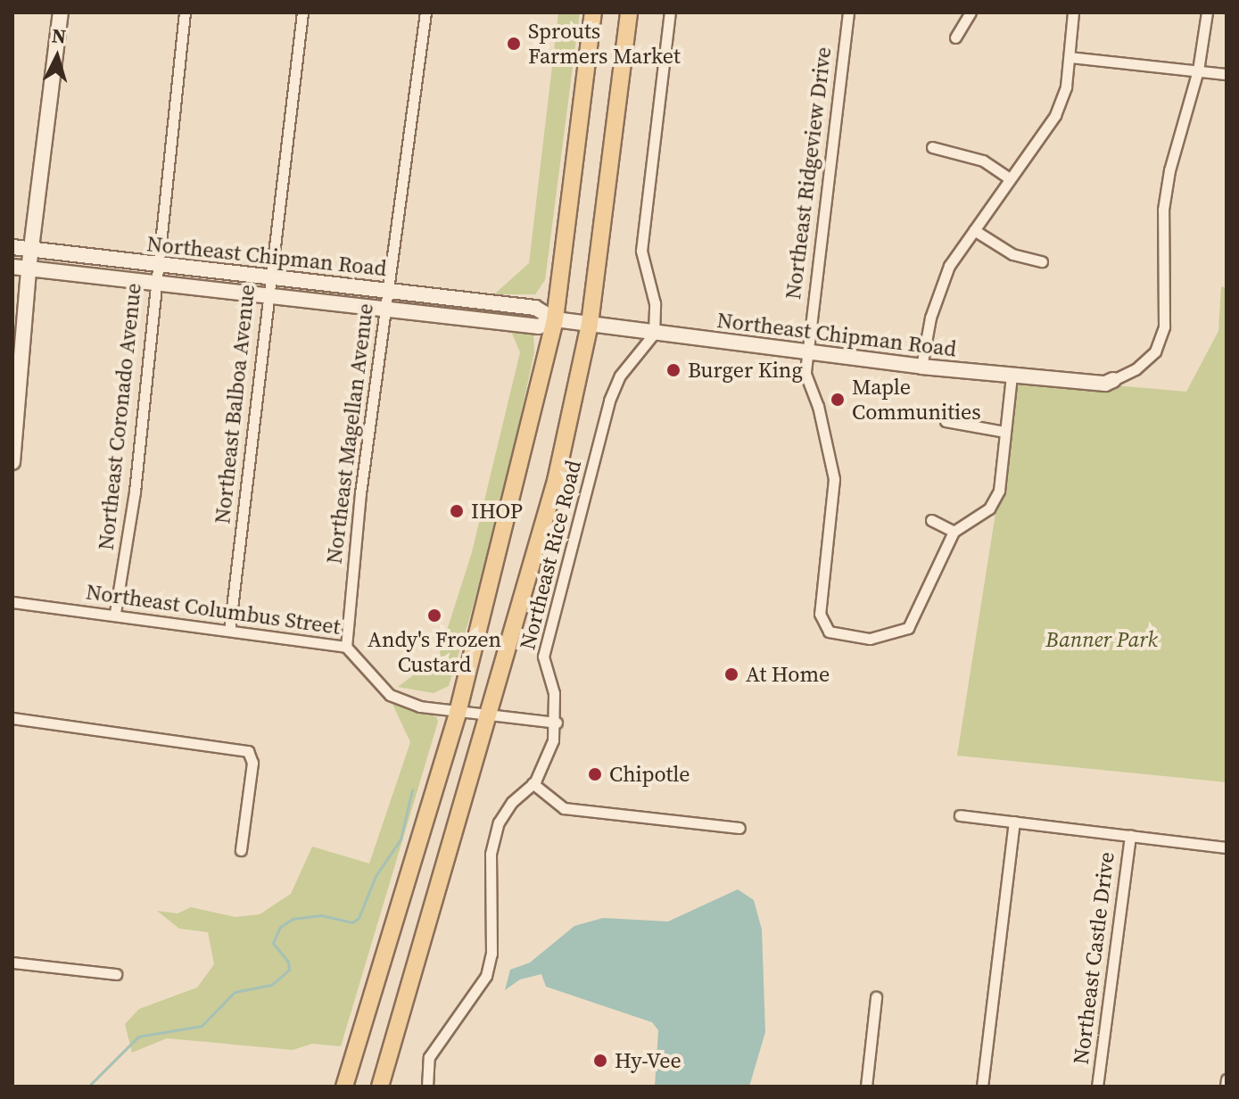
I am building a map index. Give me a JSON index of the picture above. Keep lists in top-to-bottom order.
{
  "streets": {
    "main road": ["Northeast Chipman Road"],
    "street": [
      "Northeast Ridgeview Drive",
      "Northeast Balboa Avenue",
      "Northeast Coronado Avenue",
      "Northeast Magellan Avenue",
      "Northeast Rice Road",
      "Northeast Columbus Street",
      "Northeast Castle Drive"
    ]
  },
  "crossings": [
    ["Northeast Ridgeview Drive", "Northeast Chipman Road"],
    ["Northeast Chipman Road", "Northeast Balboa Avenue"],
    ["Northeast Chipman Road", "Northeast Coronado Avenue"],
    ["Northeast Chipman Road", "Northeast Magellan Avenue"],
    ["Northeast Chipman Road", "Northeast Rice Road"],
    ["Northeast Balboa Avenue", "Northeast Columbus Street"],
    ["Northeast Coronado Avenue", "Northeast Columbus Street"],
    ["Northeast Magellan Avenue", "Northeast Columbus Street"],
    ["Northeast Rice Road", "Northeast Columbus Street"]
  ],
  "parks": ["Banner Park"],
  "places": [
    "Sprouts Farmers Market",
    "Burger King",
    "Maple Communities",
    "IHOP",
    "Andy's Frozen Custard",
    "At Home",
    "Chipotle",
    "Hy-Vee"
  ],
  "north": "top"
}
